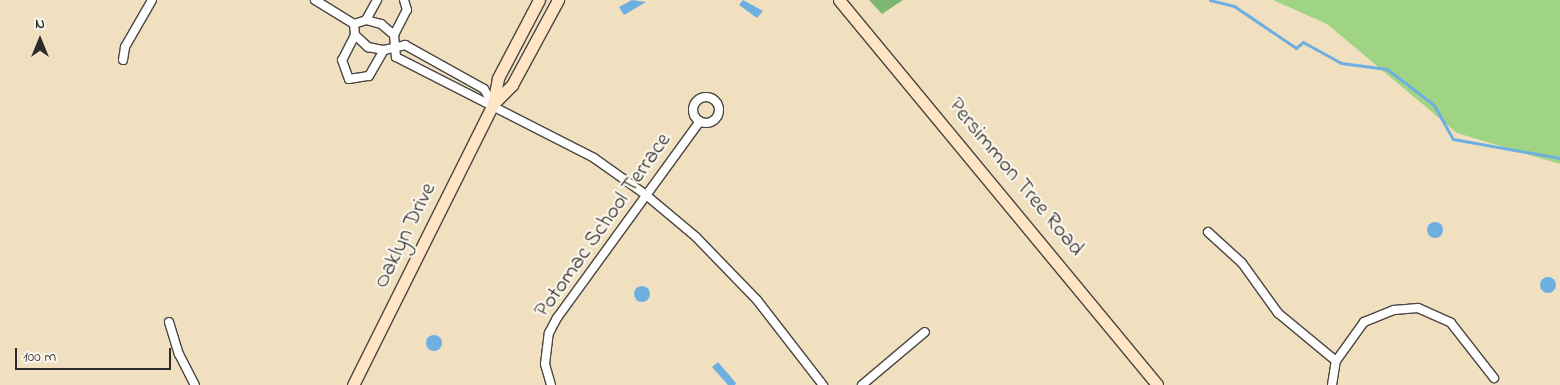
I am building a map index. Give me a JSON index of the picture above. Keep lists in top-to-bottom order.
{
  "streets": {
    "street": ["Persimmon Tree Road", "Potomac School Terrace", "Oaklyn Drive"]
  },
  "scale_bar": "100 m",
  "north": "top"
}
